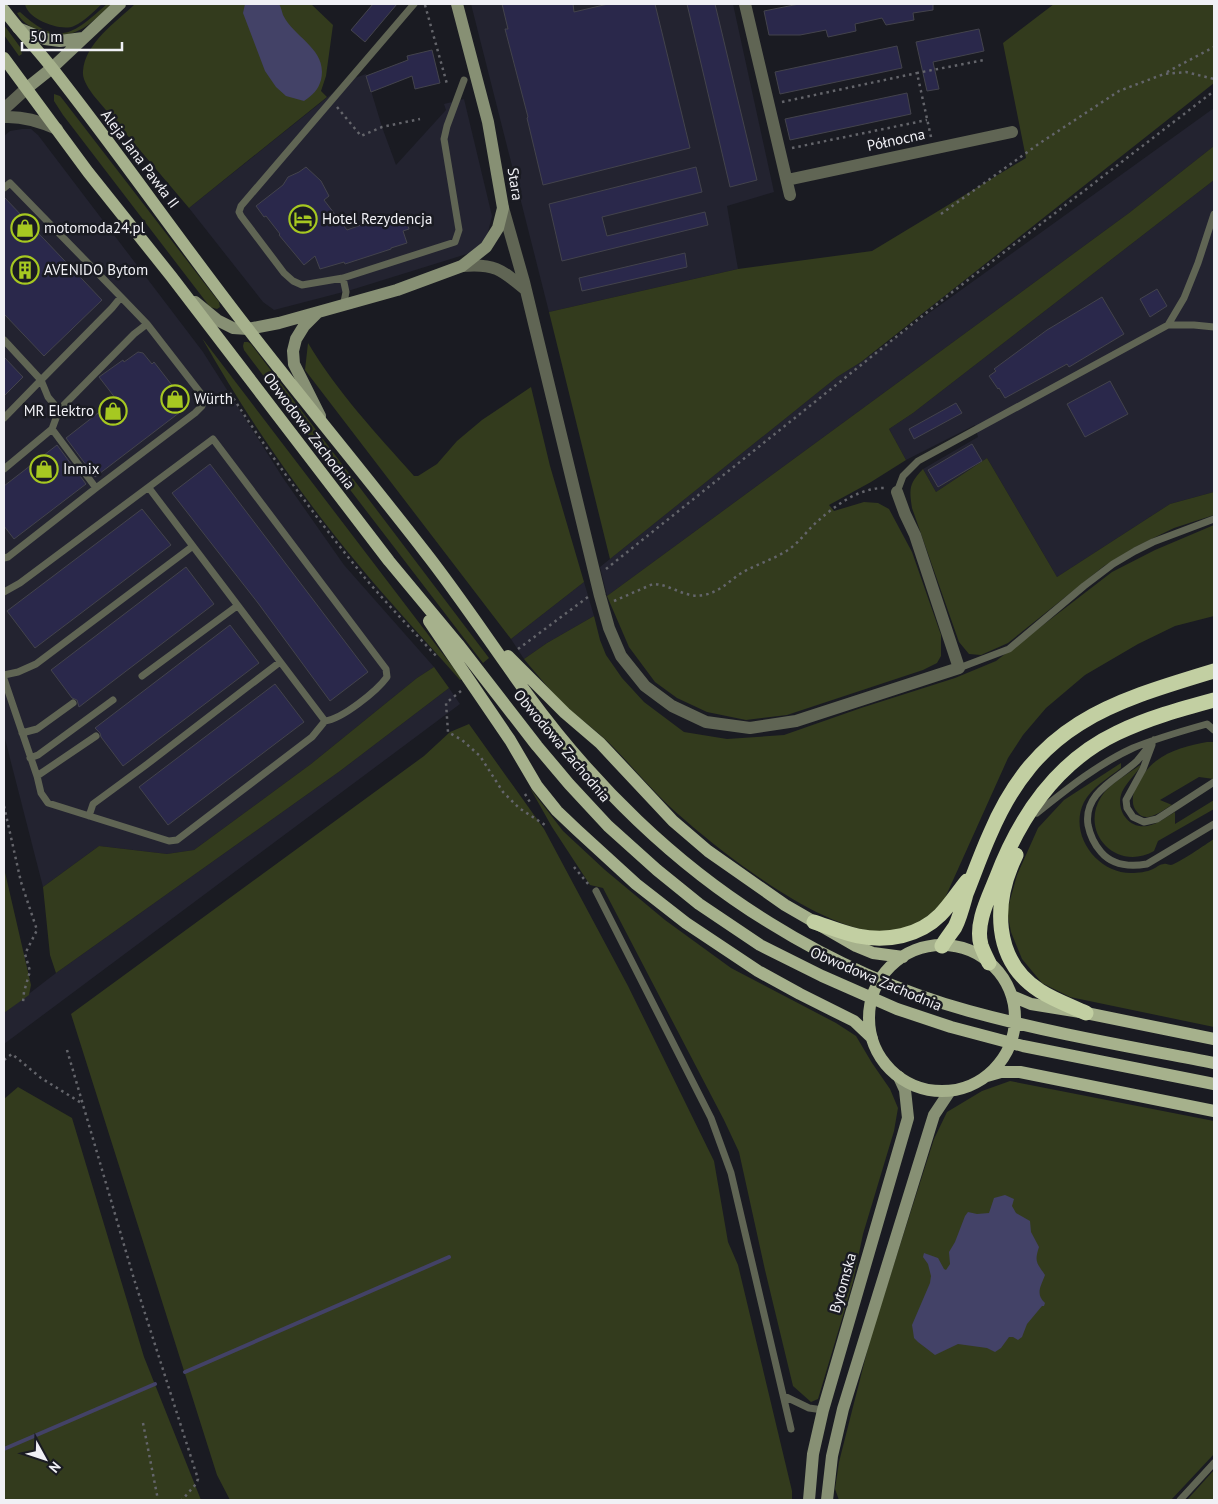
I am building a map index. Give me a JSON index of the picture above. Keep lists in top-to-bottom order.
{
  "streets": {
    "main road": ["Aleja Jana Pawła II", "Obwodowa Zachodnia"],
    "street": ["Północna", "Stara", "Bytomska"]
  },
  "crossings": [
    ["Aleja Jana Pawła II", "Stara"],
    ["Aleja Jana Pawła II", "Obwodowa Zachodnia"],
    ["Stara", "Obwodowa Zachodnia"]
  ],
  "places": {
    "hotel": ["Hotel Rezydencja"],
    "shop": [
      "motomoda24.pl",
      "Würth",
      "MR Elektro",
      "Inmix"
    ],
    "building": ["AVENIDO Bytom"]
  },
  "scale_bar": "50 m",
  "north": "bottom right"
}
